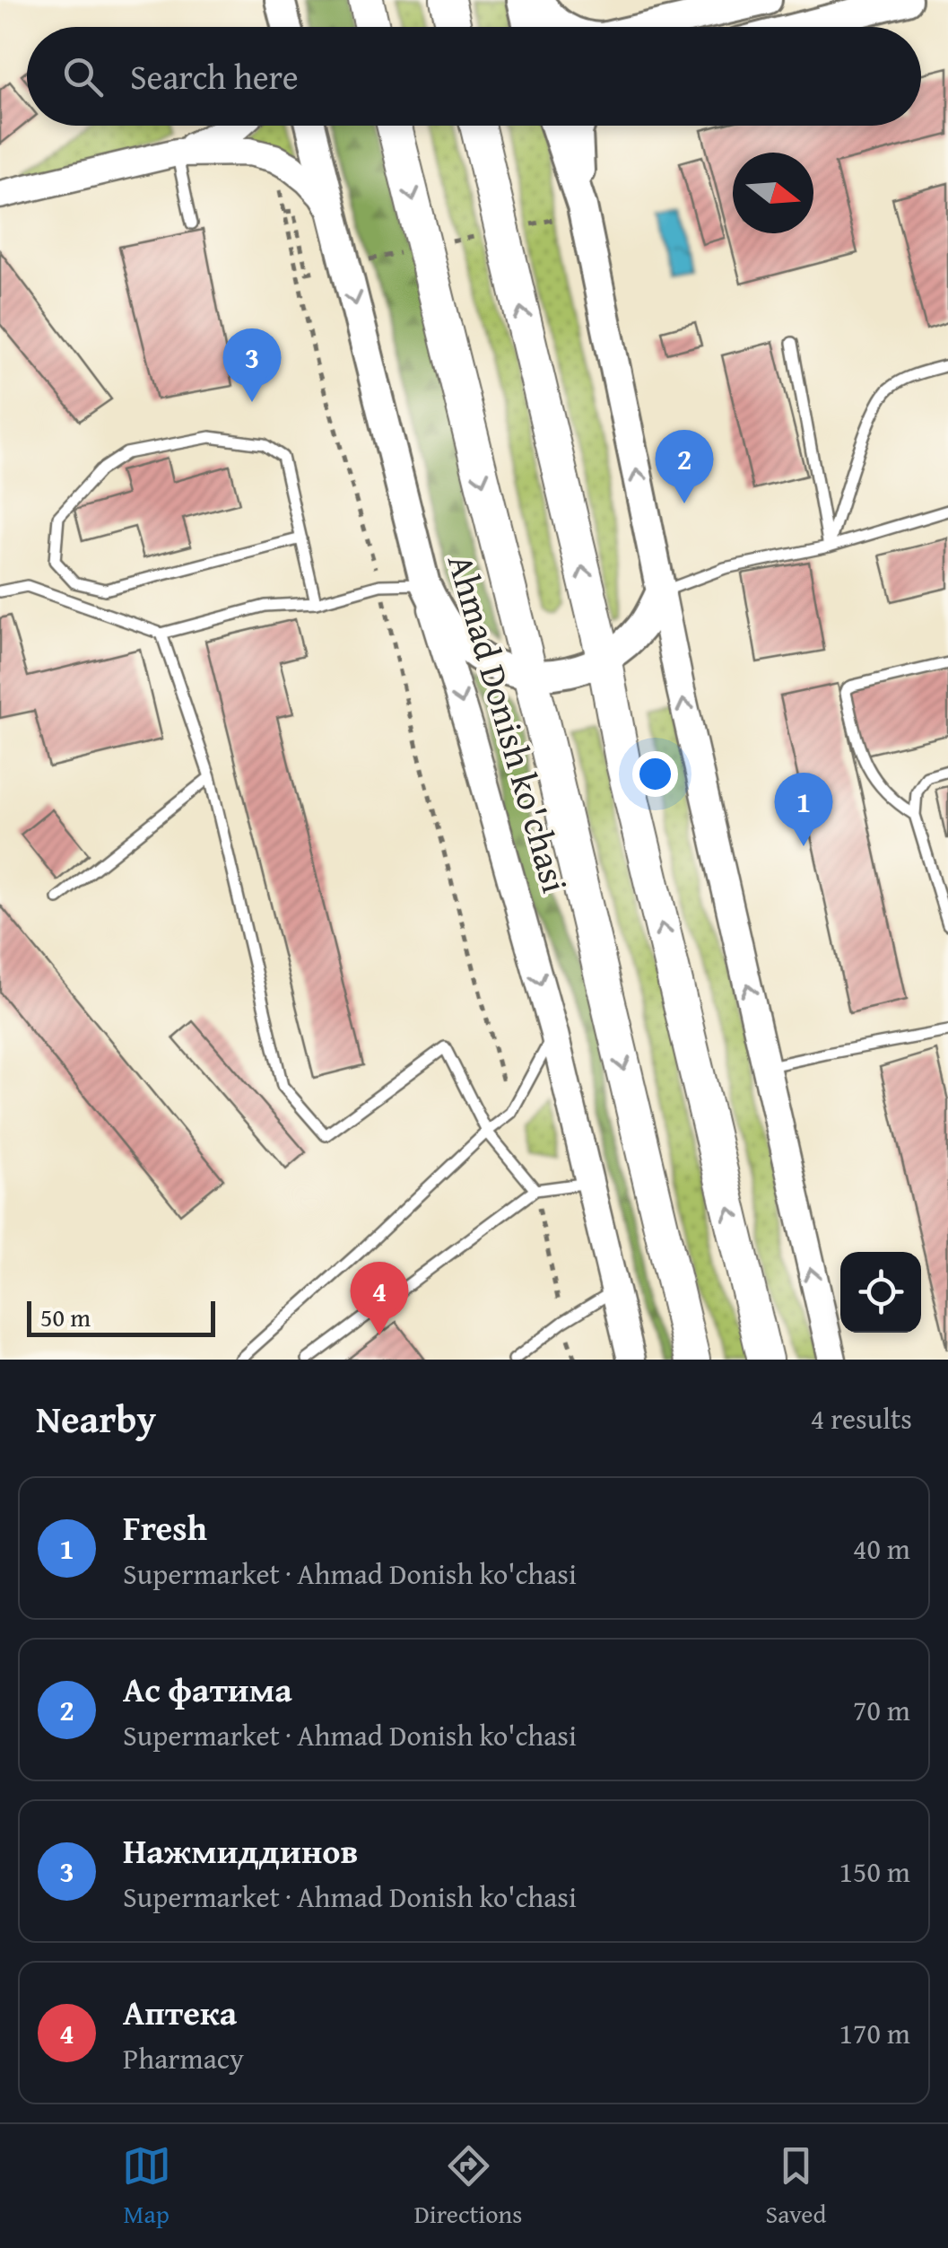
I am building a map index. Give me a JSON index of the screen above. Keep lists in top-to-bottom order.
{
  "streets": {
    "main road": ["Ahmad Donish ko'chasi"]
  },
  "scale_bar": "50 m",
  "north": "right",
  "page": {
    "search": "Search here",
    "pins": [
      "3",
      "2",
      "1",
      "4"
    ],
    "scale": "50 m",
    "heading": ["Nearby", "4 results"],
    "list": [
      {
        "mark": "1",
        "name": "Fresh",
        "note": "Supermarket · Ahmad Donish ko'chasi",
        "value": "40 m"
      },
      {
        "mark": "2",
        "name": "Ас фатима",
        "note": "Supermarket · Ahmad Donish ko'chasi",
        "value": "70 m"
      },
      {
        "mark": "3",
        "name": "Нажмиддинов",
        "note": "Supermarket · Ahmad Donish ko'chasi",
        "value": "150 m"
      },
      {
        "mark": "4",
        "name": "Аптека",
        "note": "Pharmacy",
        "value": "170 m"
      }
    ],
    "nav": ["Map", "Directions", "Saved"]
  }
}
